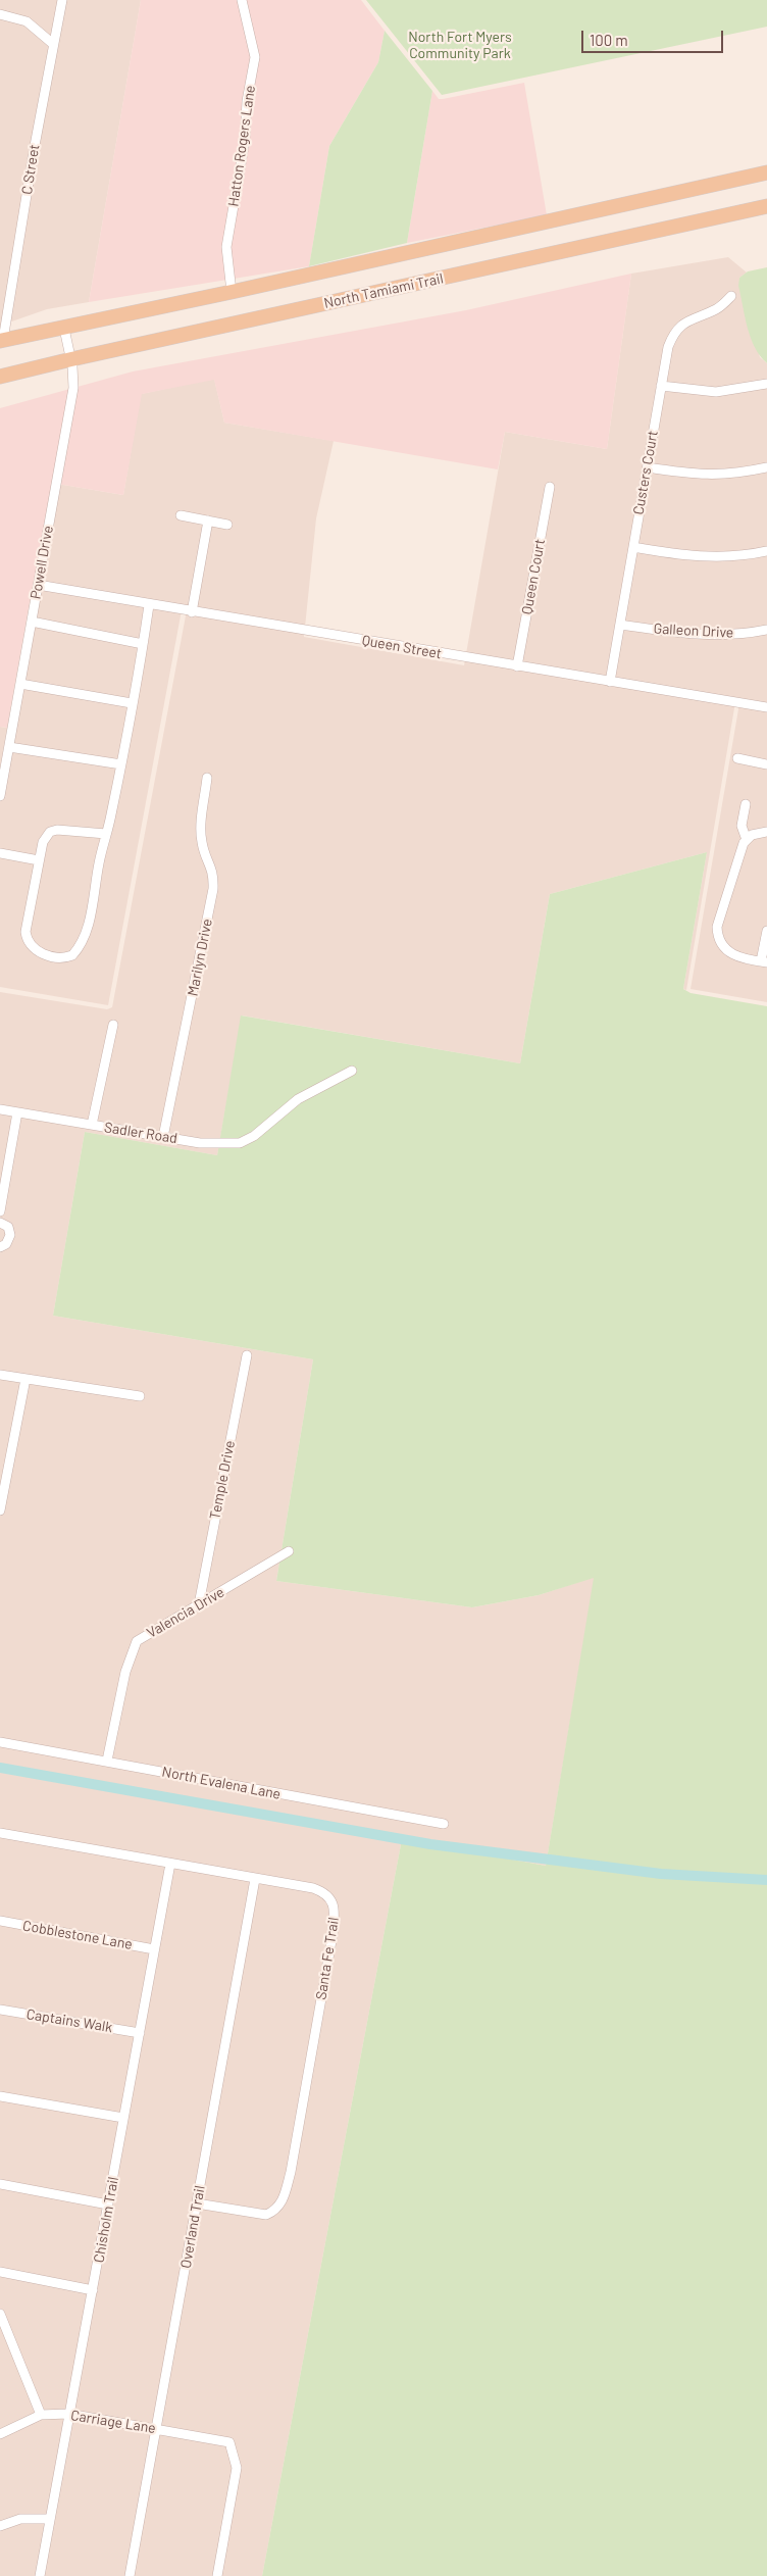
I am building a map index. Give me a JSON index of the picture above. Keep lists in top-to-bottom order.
{
  "streets": {
    "main road": ["North Tamiami Trail"],
    "street": [
      "Hatton Rogers Lane",
      "C Street",
      "Custers Court",
      "Powell Drive",
      "Queen Court",
      "Galleon Drive",
      "Queen Street",
      "Marilyn Drive",
      "Sadler Road",
      "Temple Drive",
      "Valencia Drive",
      "North Evalena Lane",
      "Cobblestone Lane",
      "Santa Fe Trail",
      "Captains Walk",
      "Chisholm Trail",
      "Overland Trail",
      "Carriage Lane"
    ]
  },
  "crossings": [
    ["North Tamiami Trail", "Powell Drive"],
    ["Custers Court", "Galleon Drive"],
    ["Custers Court", "Queen Street"],
    ["Powell Drive", "Queen Street"],
    ["Queen Court", "Queen Street"],
    ["Marilyn Drive", "Sadler Road"],
    ["Temple Drive", "Valencia Drive"],
    ["Valencia Drive", "North Evalena Lane"],
    ["Cobblestone Lane", "Chisholm Trail"],
    ["Santa Fe Trail", "Chisholm Trail"],
    ["Santa Fe Trail", "Overland Trail"],
    ["Captains Walk", "Chisholm Trail"],
    ["Chisholm Trail", "Carriage Lane"],
    ["Overland Trail", "Carriage Lane"]
  ],
  "parks": ["North Fort Myers Community Park"],
  "scale_bar": "100 m"
}
